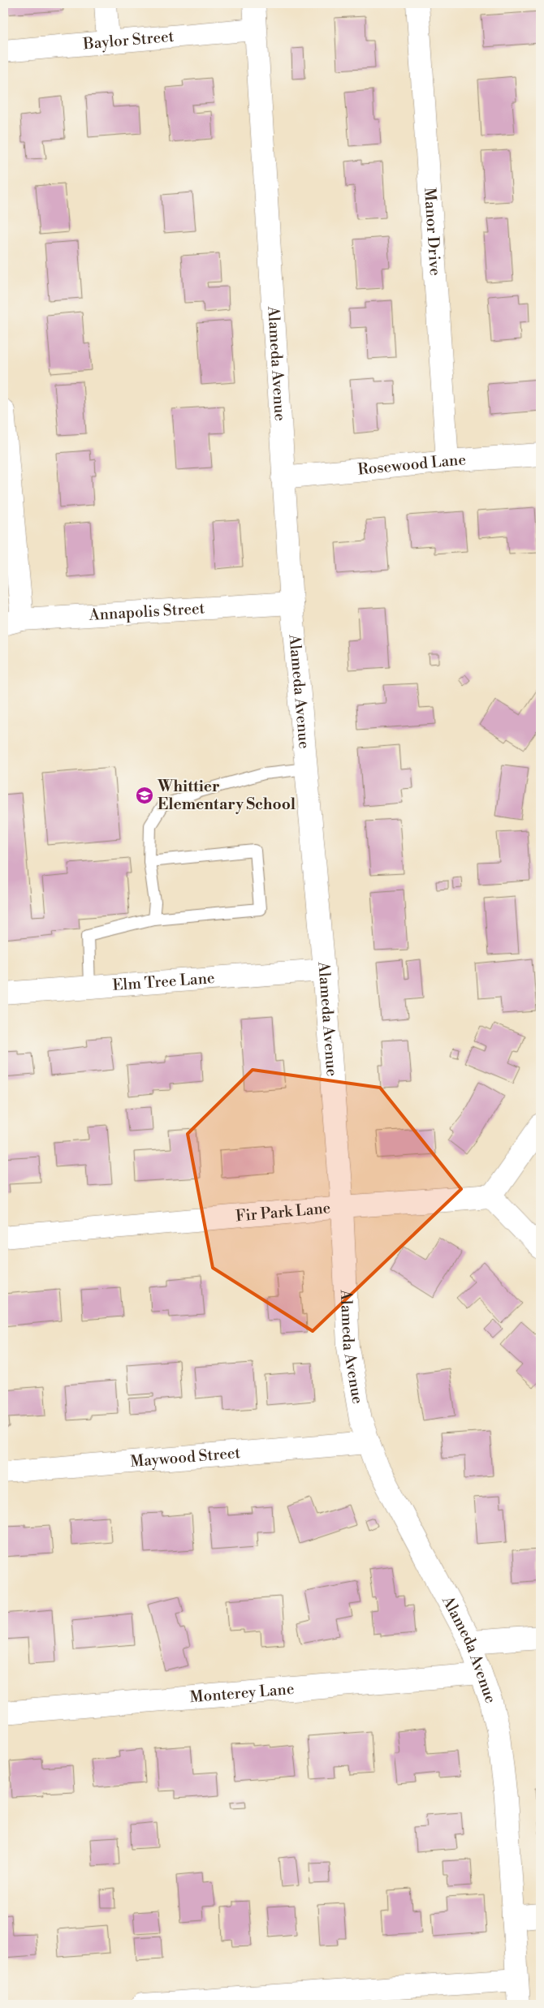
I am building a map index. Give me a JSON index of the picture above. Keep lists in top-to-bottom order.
{
  "streets": {
    "street": [
      "Baylor Street",
      "Manor Drive",
      "Alameda Avenue",
      "Rosewood Lane",
      "Annapolis Street",
      "Elm Tree Lane",
      "Fir Park Lane",
      "Maywood Street",
      "Monterey Lane"
    ]
  },
  "crossings": [
    ["Baylor Street", "Alameda Avenue"],
    ["Manor Drive", "Rosewood Lane"],
    ["Alameda Avenue", "Rosewood Lane"],
    ["Alameda Avenue", "Annapolis Street"],
    ["Alameda Avenue", "Elm Tree Lane"],
    ["Alameda Avenue", "Fir Park Lane"],
    ["Alameda Avenue", "Maywood Street"],
    ["Alameda Avenue", "Monterey Lane"]
  ],
  "places": {
    "school or university": ["Whittier Elementary School"]
  }
}
